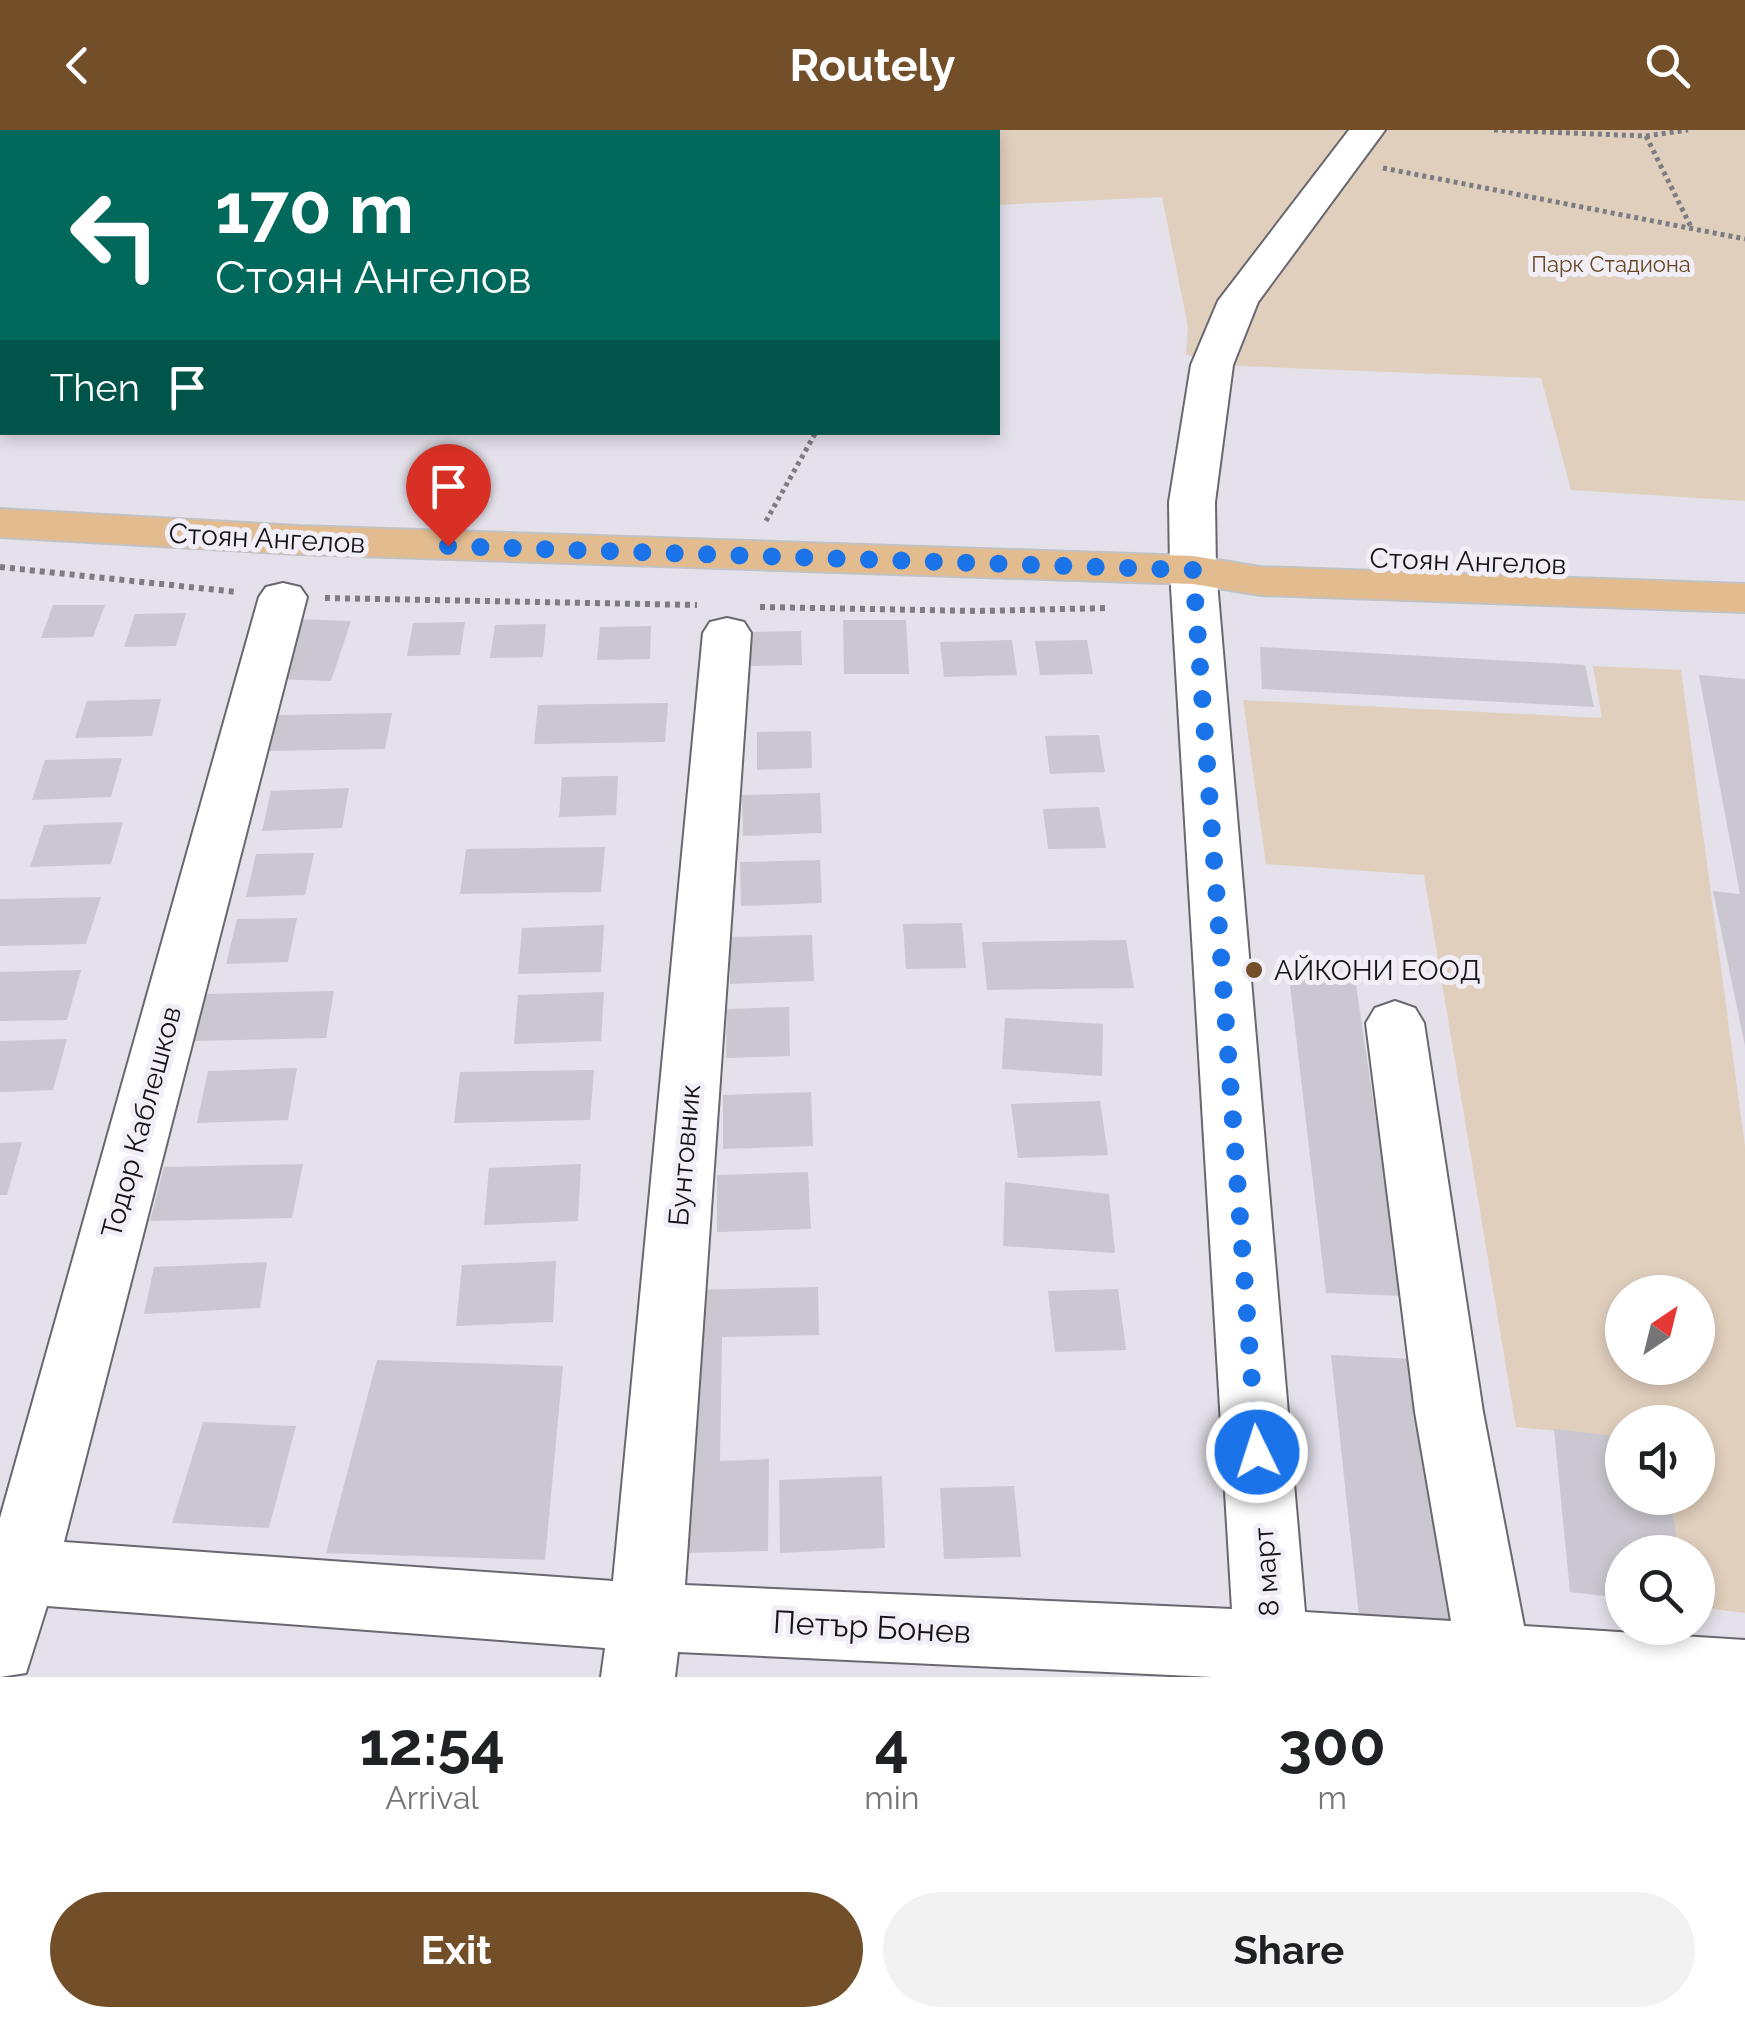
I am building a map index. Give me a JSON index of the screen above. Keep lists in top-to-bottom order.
{
  "streets": {
    "main road": ["Стоян Ангелов"],
    "street": [
      "Тодор Каблешков",
      "Бунтовник",
      "8 март",
      "Петър Бонев"
    ]
  },
  "crossings": [
    ["Стоян Ангелов", "8 март"],
    ["Тодор Каблешков", "Петър Бонев"],
    ["Бунтовник", "Петър Бонев"],
    ["8 март", "Петър Бонев"]
  ],
  "parks": ["Парк Стадиона"],
  "places": ["АЙКОНИ ЕООД"],
  "north": "top right",
  "page": {
    "header": "Routely",
    "turn": ["170 m", "Стоян Ангелов"],
    "then": "Then",
    "eta": [
      "12:54",
      "Arrival",
      "4",
      "min",
      "300",
      "m"
    ],
    "buttons": ["Exit", "Share"]
  }
}
